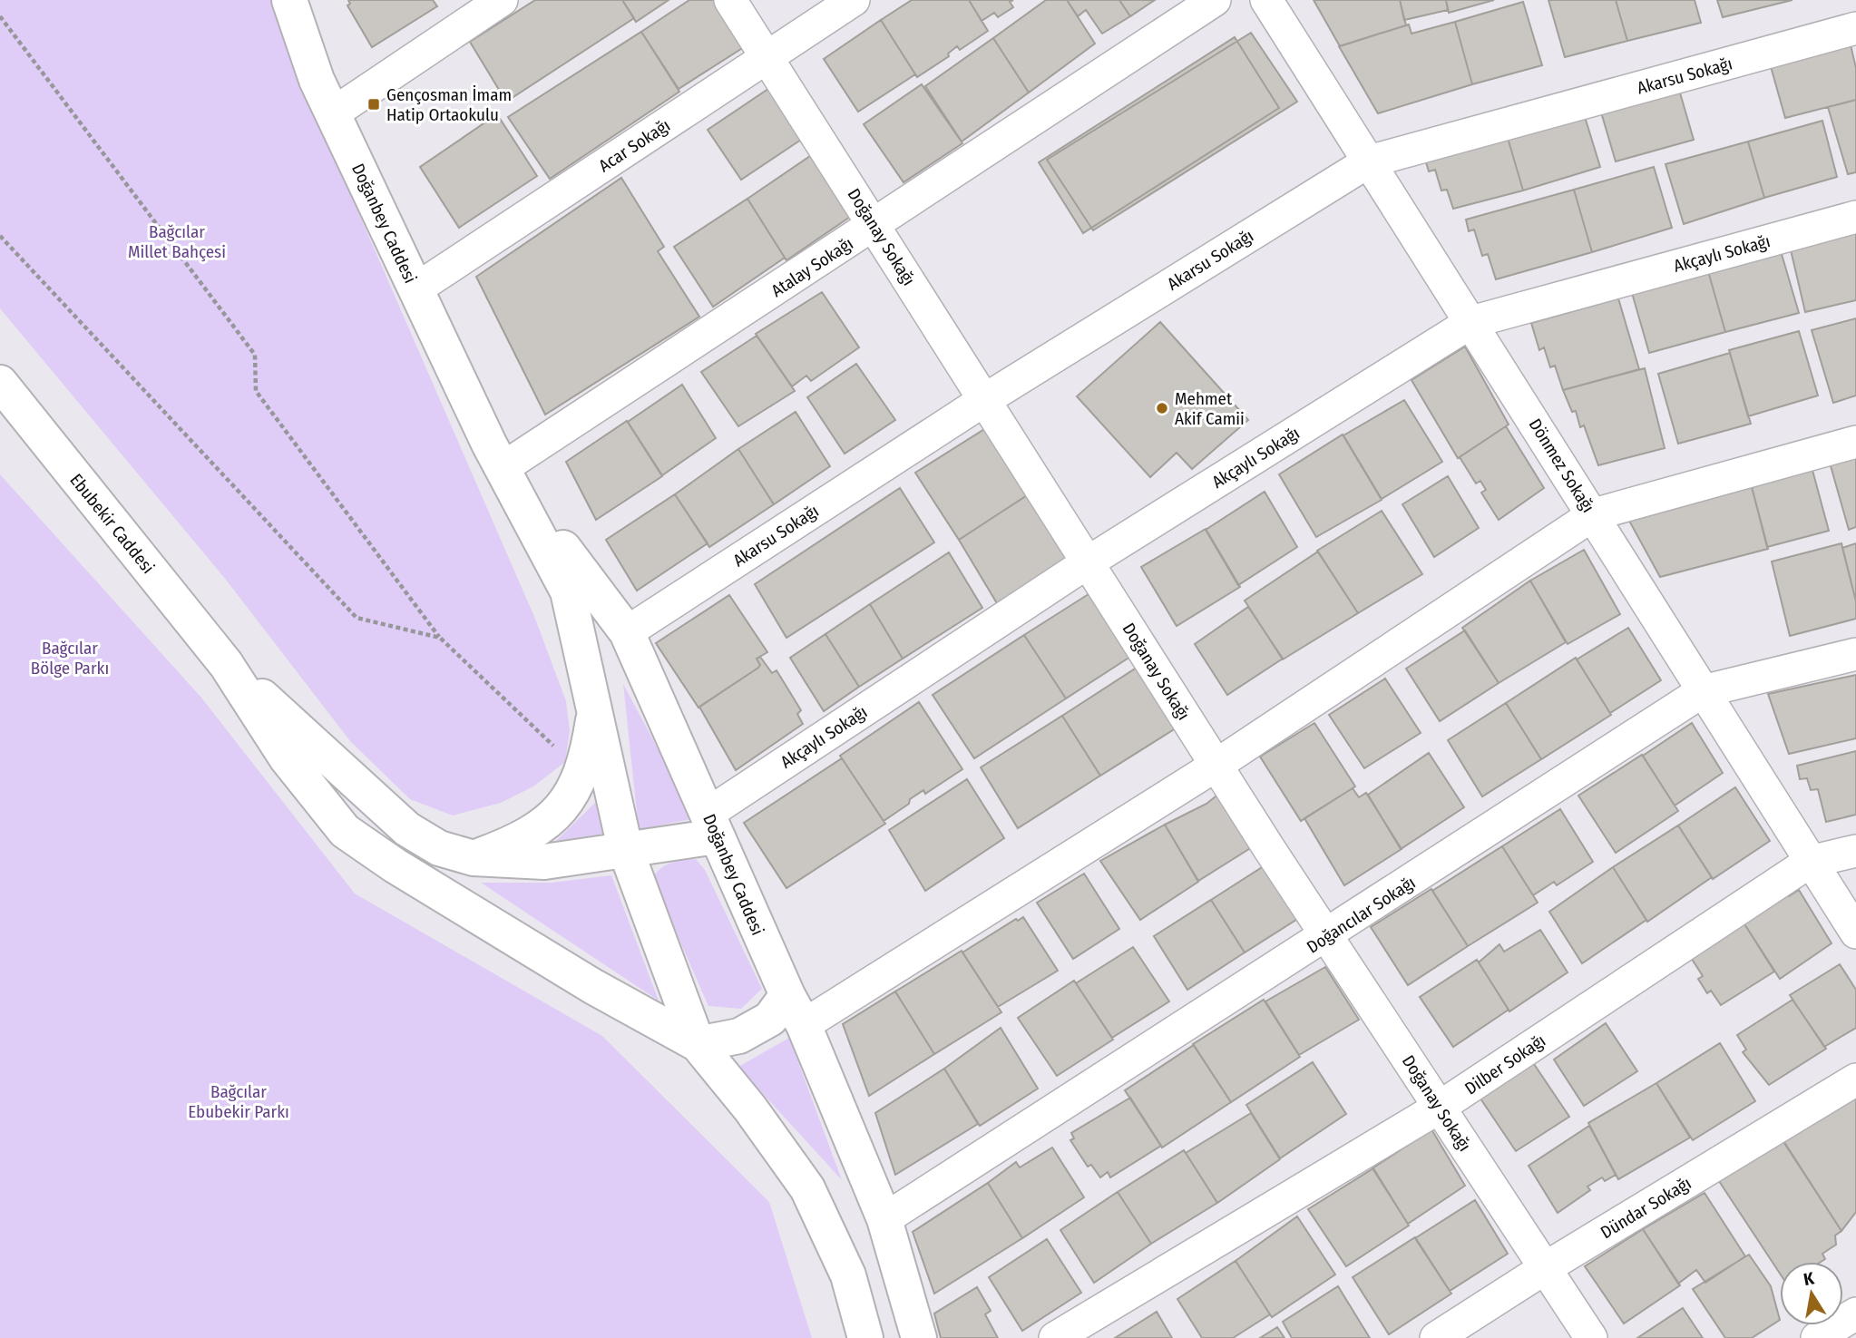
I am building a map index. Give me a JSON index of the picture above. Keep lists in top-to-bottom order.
{
  "streets": {
    "main road": ["Doğanbey Caddesi", "Ebubekir Caddesi"],
    "street": [
      "Akarsu Sokağı",
      "Acar Sokağı",
      "Doğanay Sokağı",
      "Akçaylı Sokağı",
      "Atalay Sokağı",
      "Dönmez Sokağı",
      "Doğancılar Sokağı",
      "Dilber Sokağı",
      "Dündar Sokağı"
    ]
  },
  "crossings": [
    ["Akarsu Sokağı", "Doğanbey Caddesi"],
    ["Akarsu Sokağı", "Doğanay Sokağı"],
    ["Akarsu Sokağı", "Dönmez Sokağı"],
    ["Acar Sokağı", "Doğanbey Caddesi"],
    ["Acar Sokağı", "Doğanay Sokağı"],
    ["Doğanbey Caddesi", "Akçaylı Sokağı"],
    ["Doğanbey Caddesi", "Atalay Sokağı"],
    ["Doğanbey Caddesi", "Doğancılar Sokağı"],
    ["Doğanay Sokağı", "Akçaylı Sokağı"],
    ["Doğanay Sokağı", "Atalay Sokağı"],
    ["Doğanay Sokağı", "Doğancılar Sokağı"],
    ["Doğanay Sokağı", "Dilber Sokağı"],
    ["Doğanay Sokağı", "Dündar Sokağı"],
    ["Akçaylı Sokağı", "Dönmez Sokağı"],
    ["Dönmez Sokağı", "Doğancılar Sokağı"],
    ["Dönmez Sokağı", "Dilber Sokağı"]
  ],
  "parks": ["Bağcılar Millet Bahçesi", "Bağcılar Bölge Parkı", "Bağcılar Ebubekir Parkı"],
  "places": {
    "transit": ["Gençosman İmam Hatip Ortaokulu"],
    "other": ["Mehmet Akif Camii"]
  },
  "north": "top"
}
